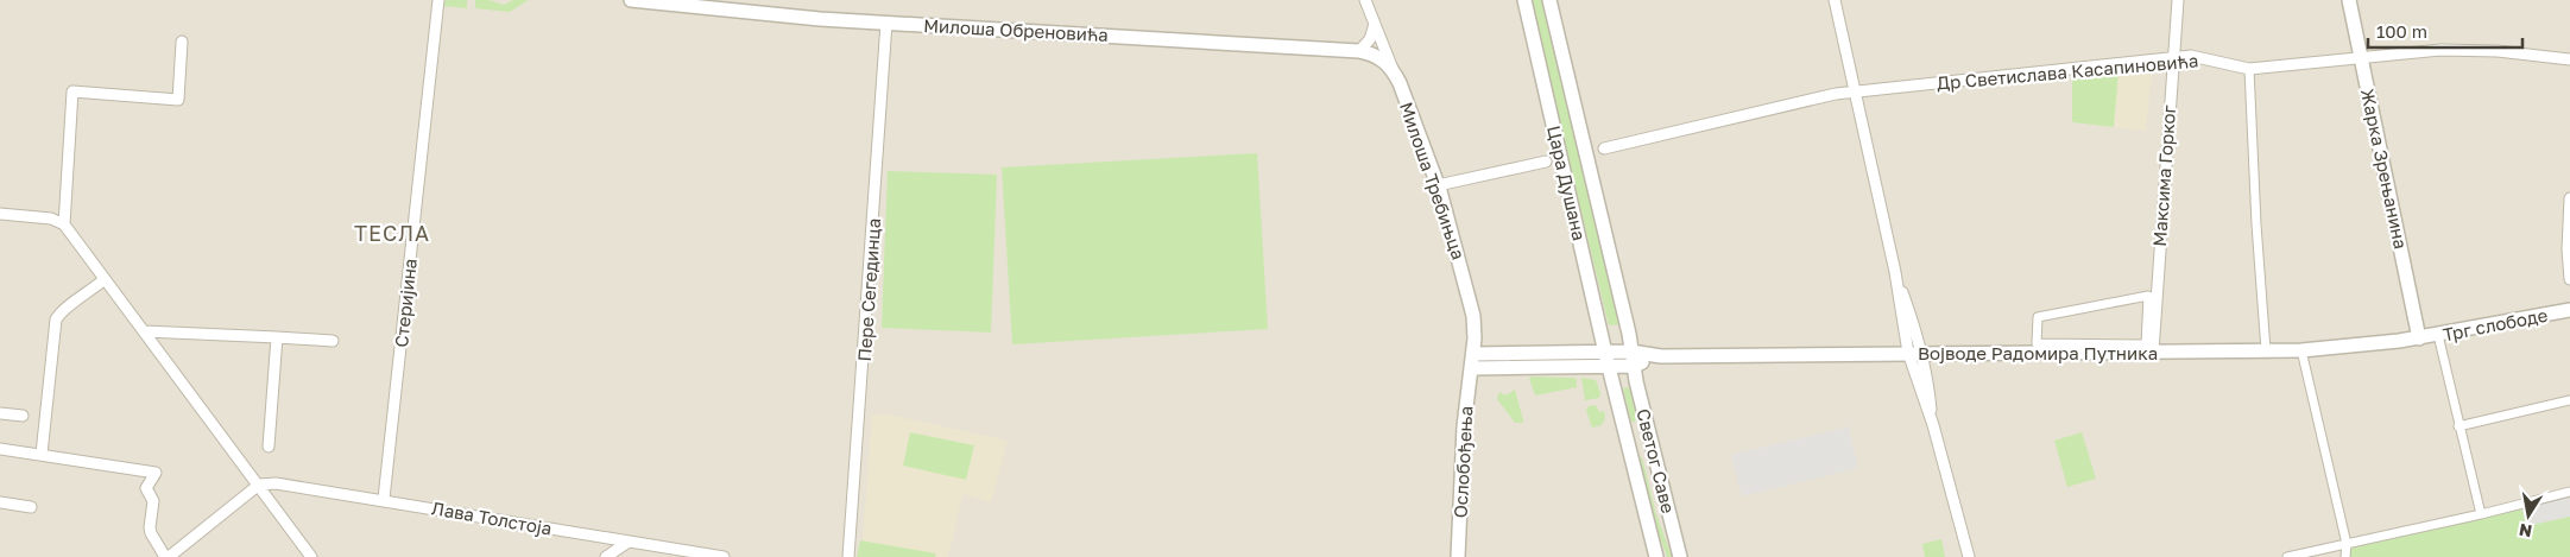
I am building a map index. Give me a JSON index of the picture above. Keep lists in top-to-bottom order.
{
  "streets": {
    "street": [
      "Милоша Обреновића",
      "Др Светислава Касапиновића",
      "Жарка Зрењанина",
      "Максима Горког",
      "Милоша Требињца",
      "Цара Душана",
      "Пере Сегединца",
      "Стеријина",
      "Трг слободе",
      "Војводе Радомира Путника",
      "Светог Саве",
      "Ослобођења",
      "Лава Толстоја"
    ]
  },
  "crossings": [
    ["Милоша Обреновића", "Милоша Требињца"],
    ["Милоша Обреновића", "Пере Сегединца"],
    ["Др Светислава Касапиновића", "Жарка Зрењанина"],
    ["Др Светислава Касапиновића", "Максима Горког"],
    ["Жарка Зрењанина", "Трг слободе"],
    ["Жарка Зрењанина", "Војводе Радомира Путника"],
    ["Максима Горког", "Војводе Радомира Путника"],
    ["Милоша Требињца", "Војводе Радомира Путника"],
    ["Милоша Требињца", "Ослобођења"],
    ["Цара Душана", "Војводе Радомира Путника"],
    ["Цара Душана", "Светог Саве"],
    ["Стеријина", "Лава Толстоја"],
    ["Трг слободе", "Војводе Радомира Путника"],
    ["Војводе Радомира Путника", "Светог Саве"],
    ["Војводе Радомира Путника", "Ослобођења"]
  ],
  "districts": ["ТЕСЛА"],
  "scale_bar": "100 m",
  "north": "bottom"
}
